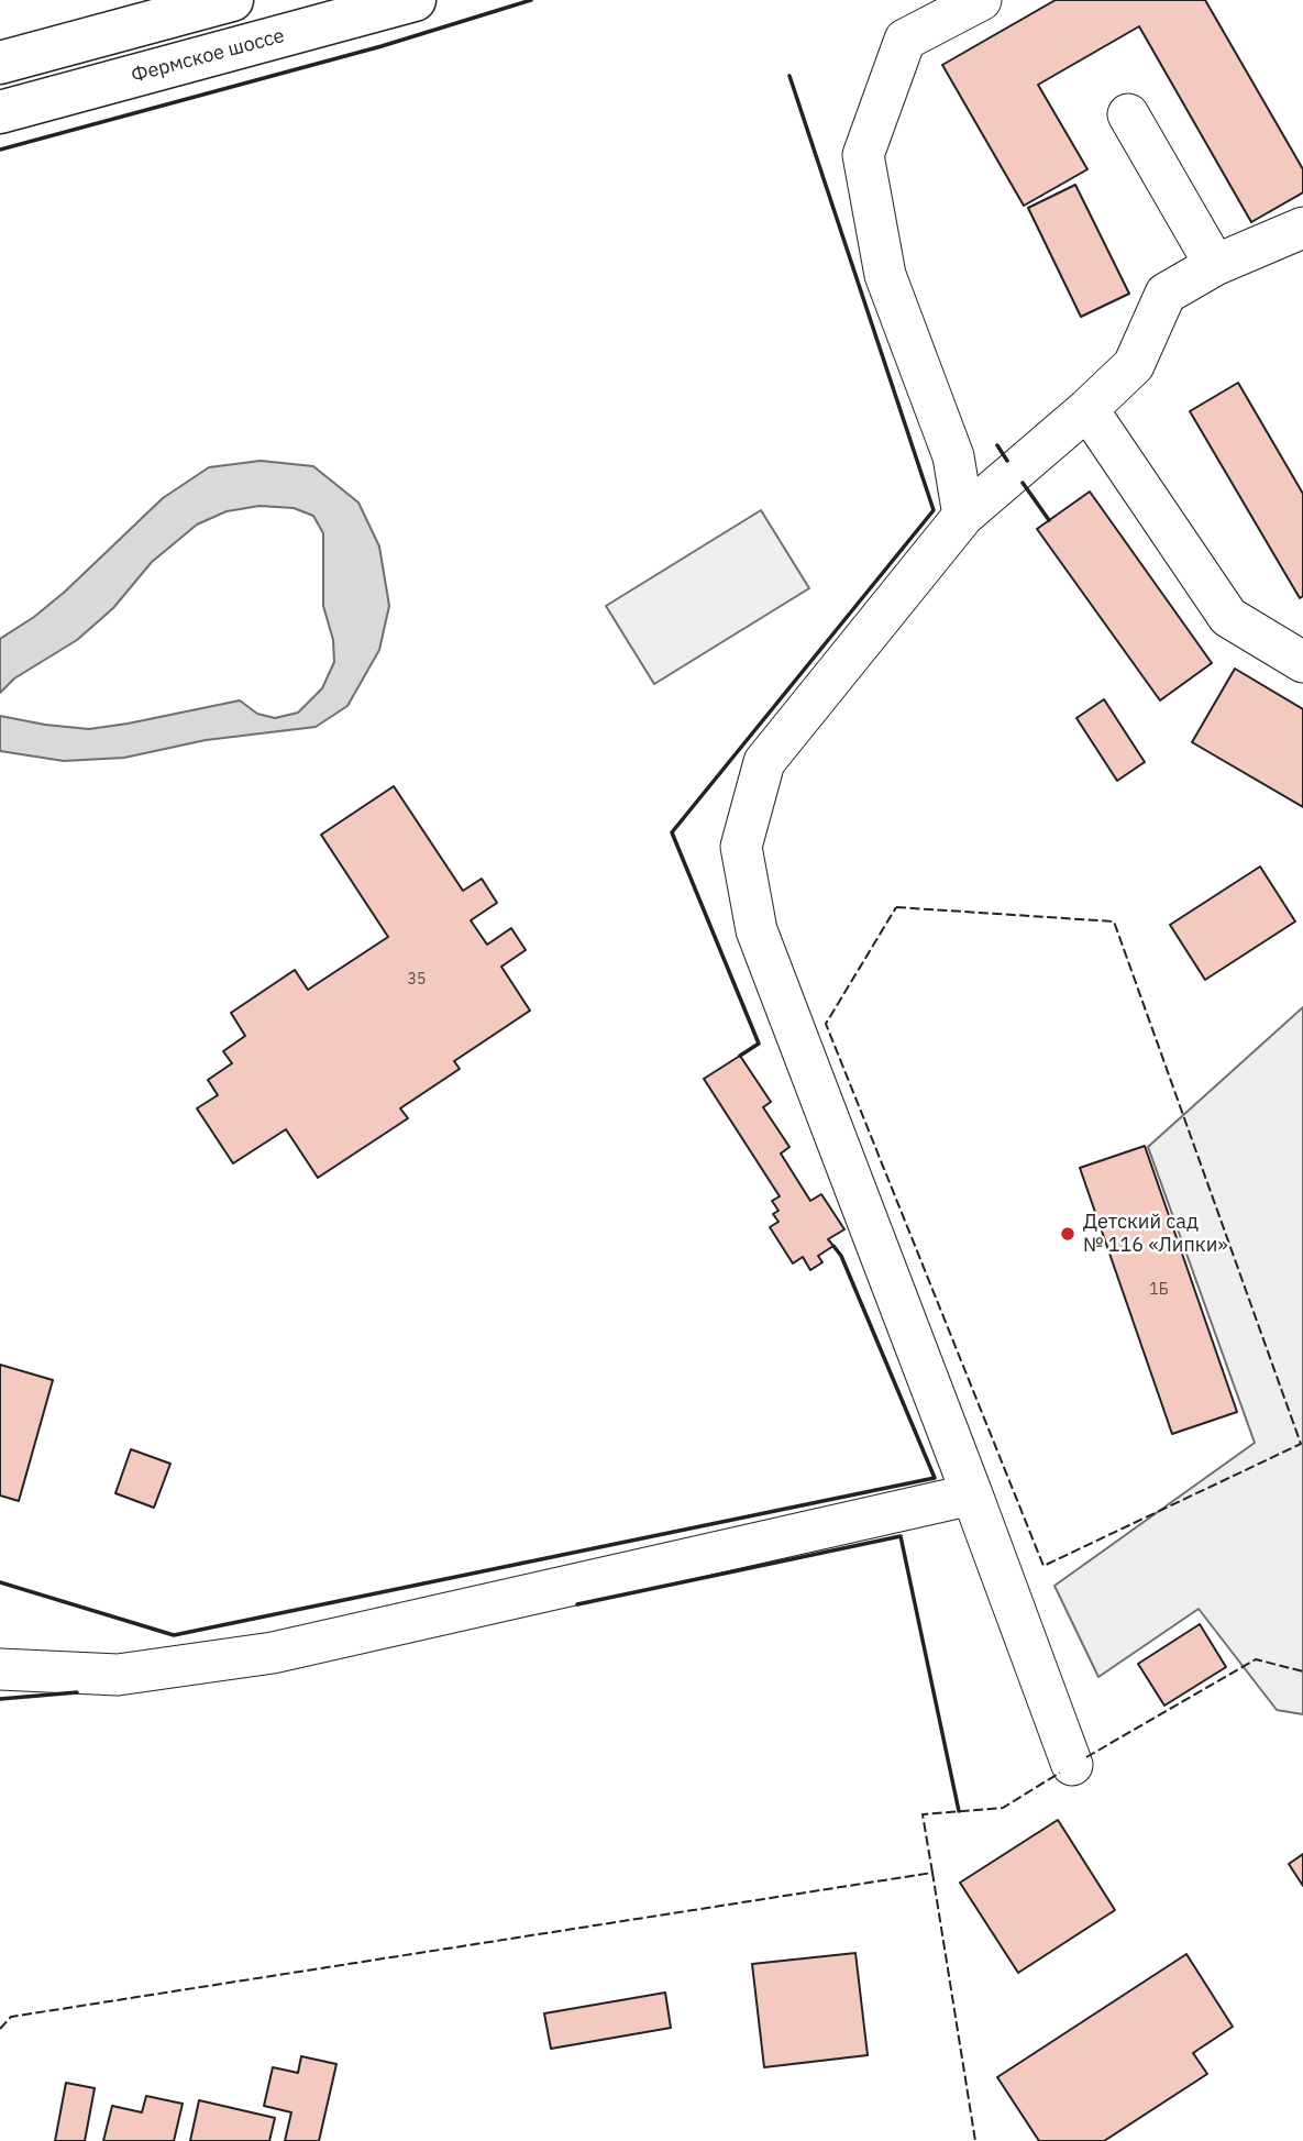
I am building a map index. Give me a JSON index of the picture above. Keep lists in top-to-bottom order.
{
  "streets": {
    "main road": ["Фермское шоссе"]
  },
  "places": ["Детский сад № 116 «Липки»"],
  "house_numbers": ["35", "1Б"]
}
